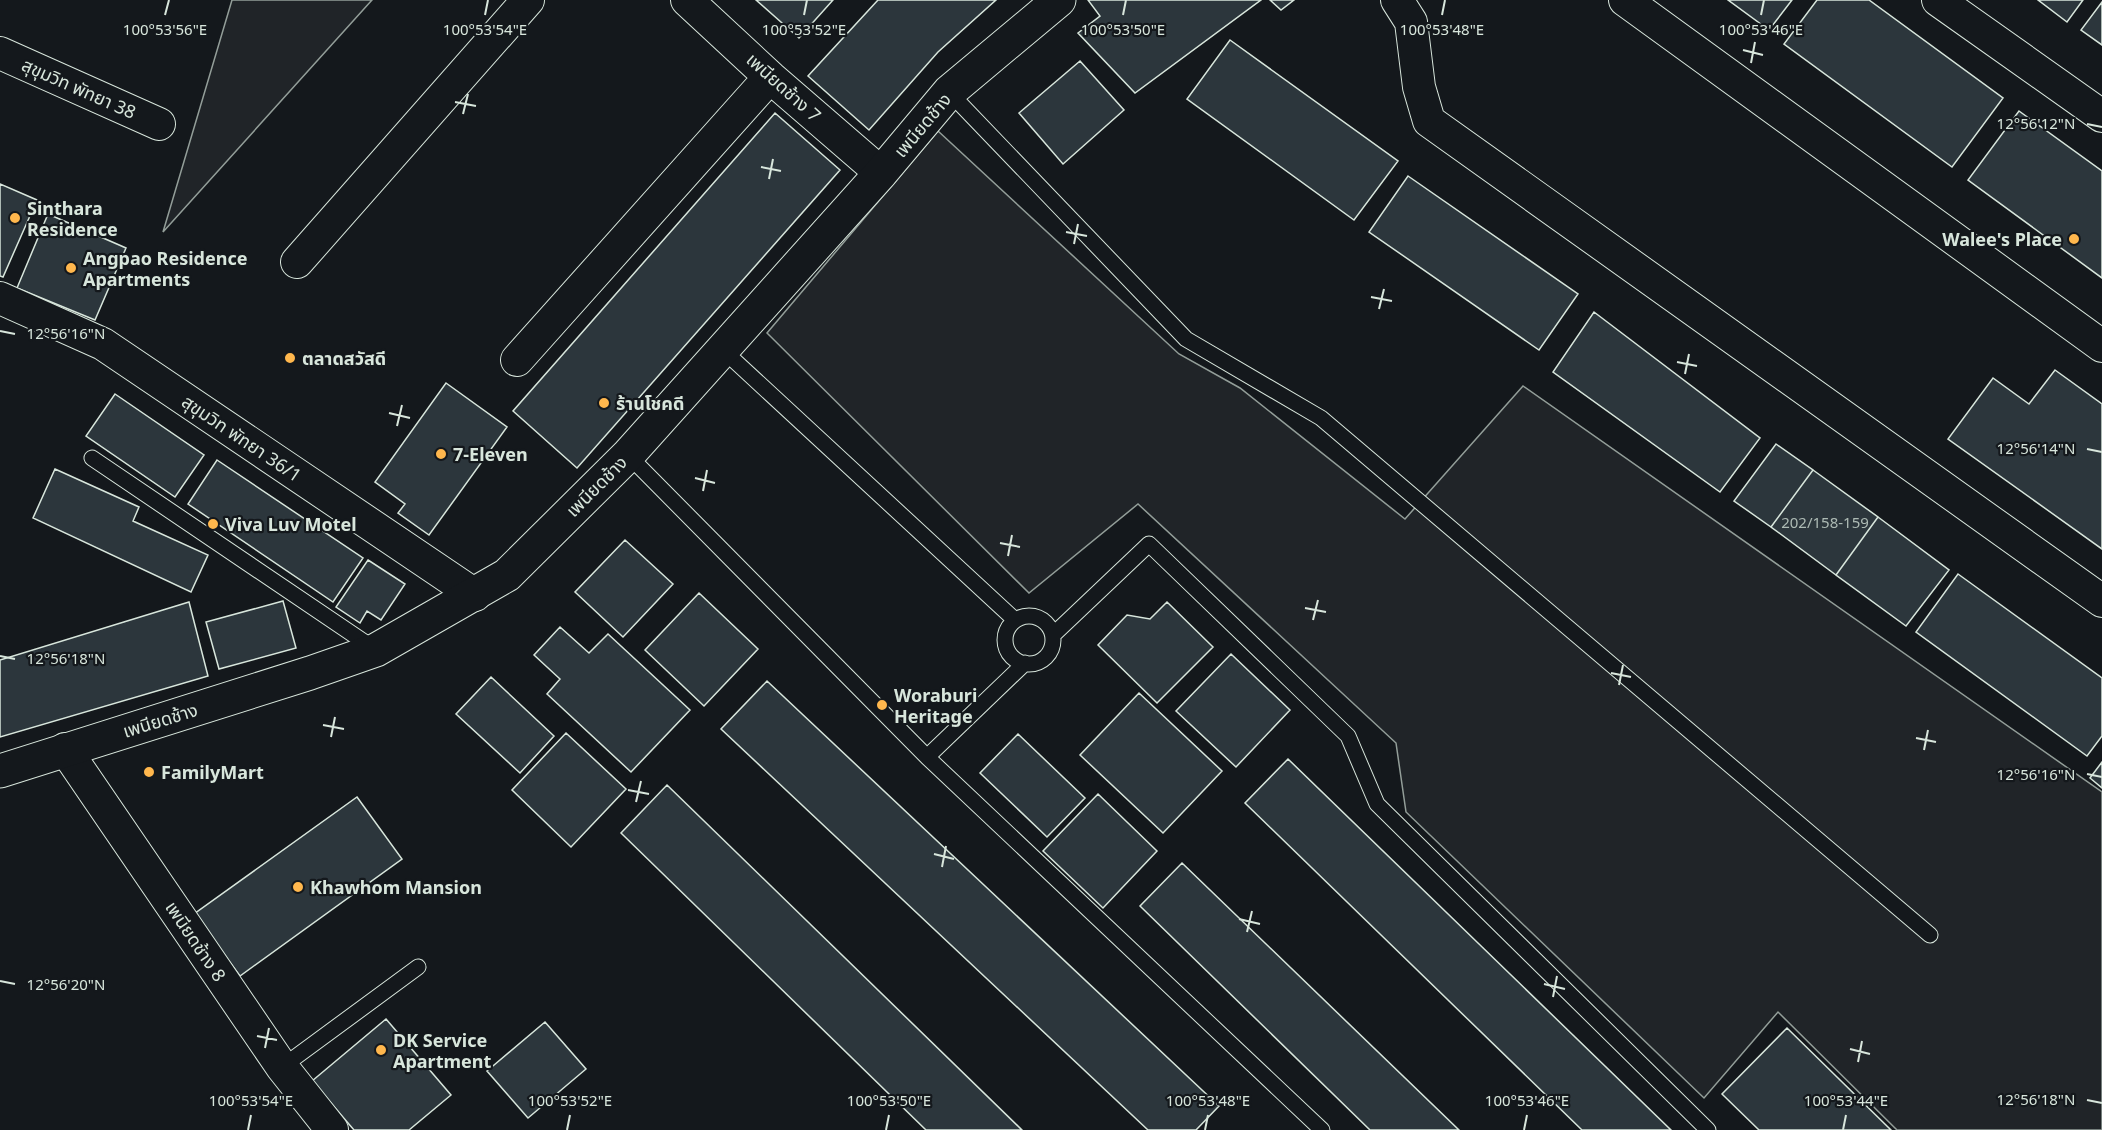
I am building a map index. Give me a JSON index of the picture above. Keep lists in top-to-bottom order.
{
  "streets": {
    "street": [
      "เพนียดช้าง 7",
      "สุขุมวิท พัทยา 38",
      "เพนียดช้าง",
      "สุขุมวิท พัทยา 36/1",
      "เพนียดช้าง 8"
    ]
  },
  "crossings": [
    ["เพนียดช้าง 7", "เพนียดช้าง"],
    ["เพนียดช้าง", "สุขุมวิท พัทยา 36/1"],
    ["เพนียดช้าง", "เพนียดช้าง 8"]
  ],
  "places": [
    "Sinthara Residence",
    "Walee's Place",
    "Angpao Residence Apartments",
    "ตลาดสวัสดี",
    "ร้านโชคดี",
    "7-Eleven",
    "Viva Luv Motel",
    "Woraburi Heritage",
    "FamilyMart",
    "Khawhom Mansion",
    "DK Service Apartment"
  ],
  "house_numbers": ["202/158-159"],
  "coordinates": [
    "100°53'56\"E",
    "100°53'54\"E",
    "100°53'52\"E",
    "100°53'50\"E",
    "100°53'48\"E",
    "100°53'46\"E",
    "12°56'12\"N",
    "12°56'16\"N",
    "12°56'14\"N",
    "12°56'18\"N",
    "12°56'20\"N",
    "100°53'44\"E"
  ]
}
